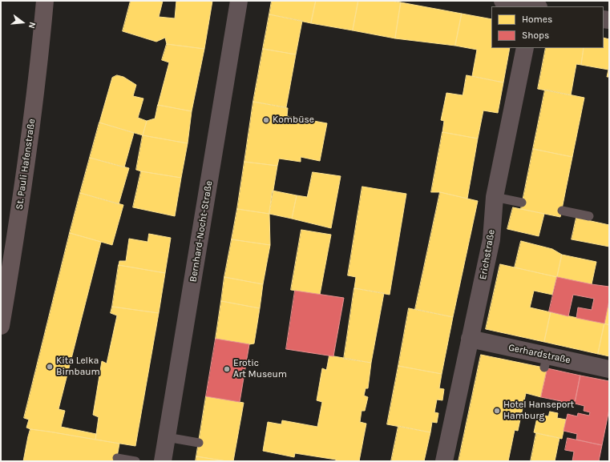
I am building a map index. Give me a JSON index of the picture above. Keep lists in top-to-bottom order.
{
  "streets": {
    "main road": ["St. Pauli Hafenstraße"],
    "street": ["Bernhard-Nocht-Straße", "Erichstraße", "Gerhardstraße"]
  },
  "crossings": [
    ["Erichstraße", "Gerhardstraße"]
  ],
  "places": [
    "Kombüse",
    "Kita Lelka Birnbaum",
    "Erotic Art Museum",
    "Hotel Hanseport Hamburg"
  ],
  "legend": ["Homes", "Shops"],
  "north": "right"
}
